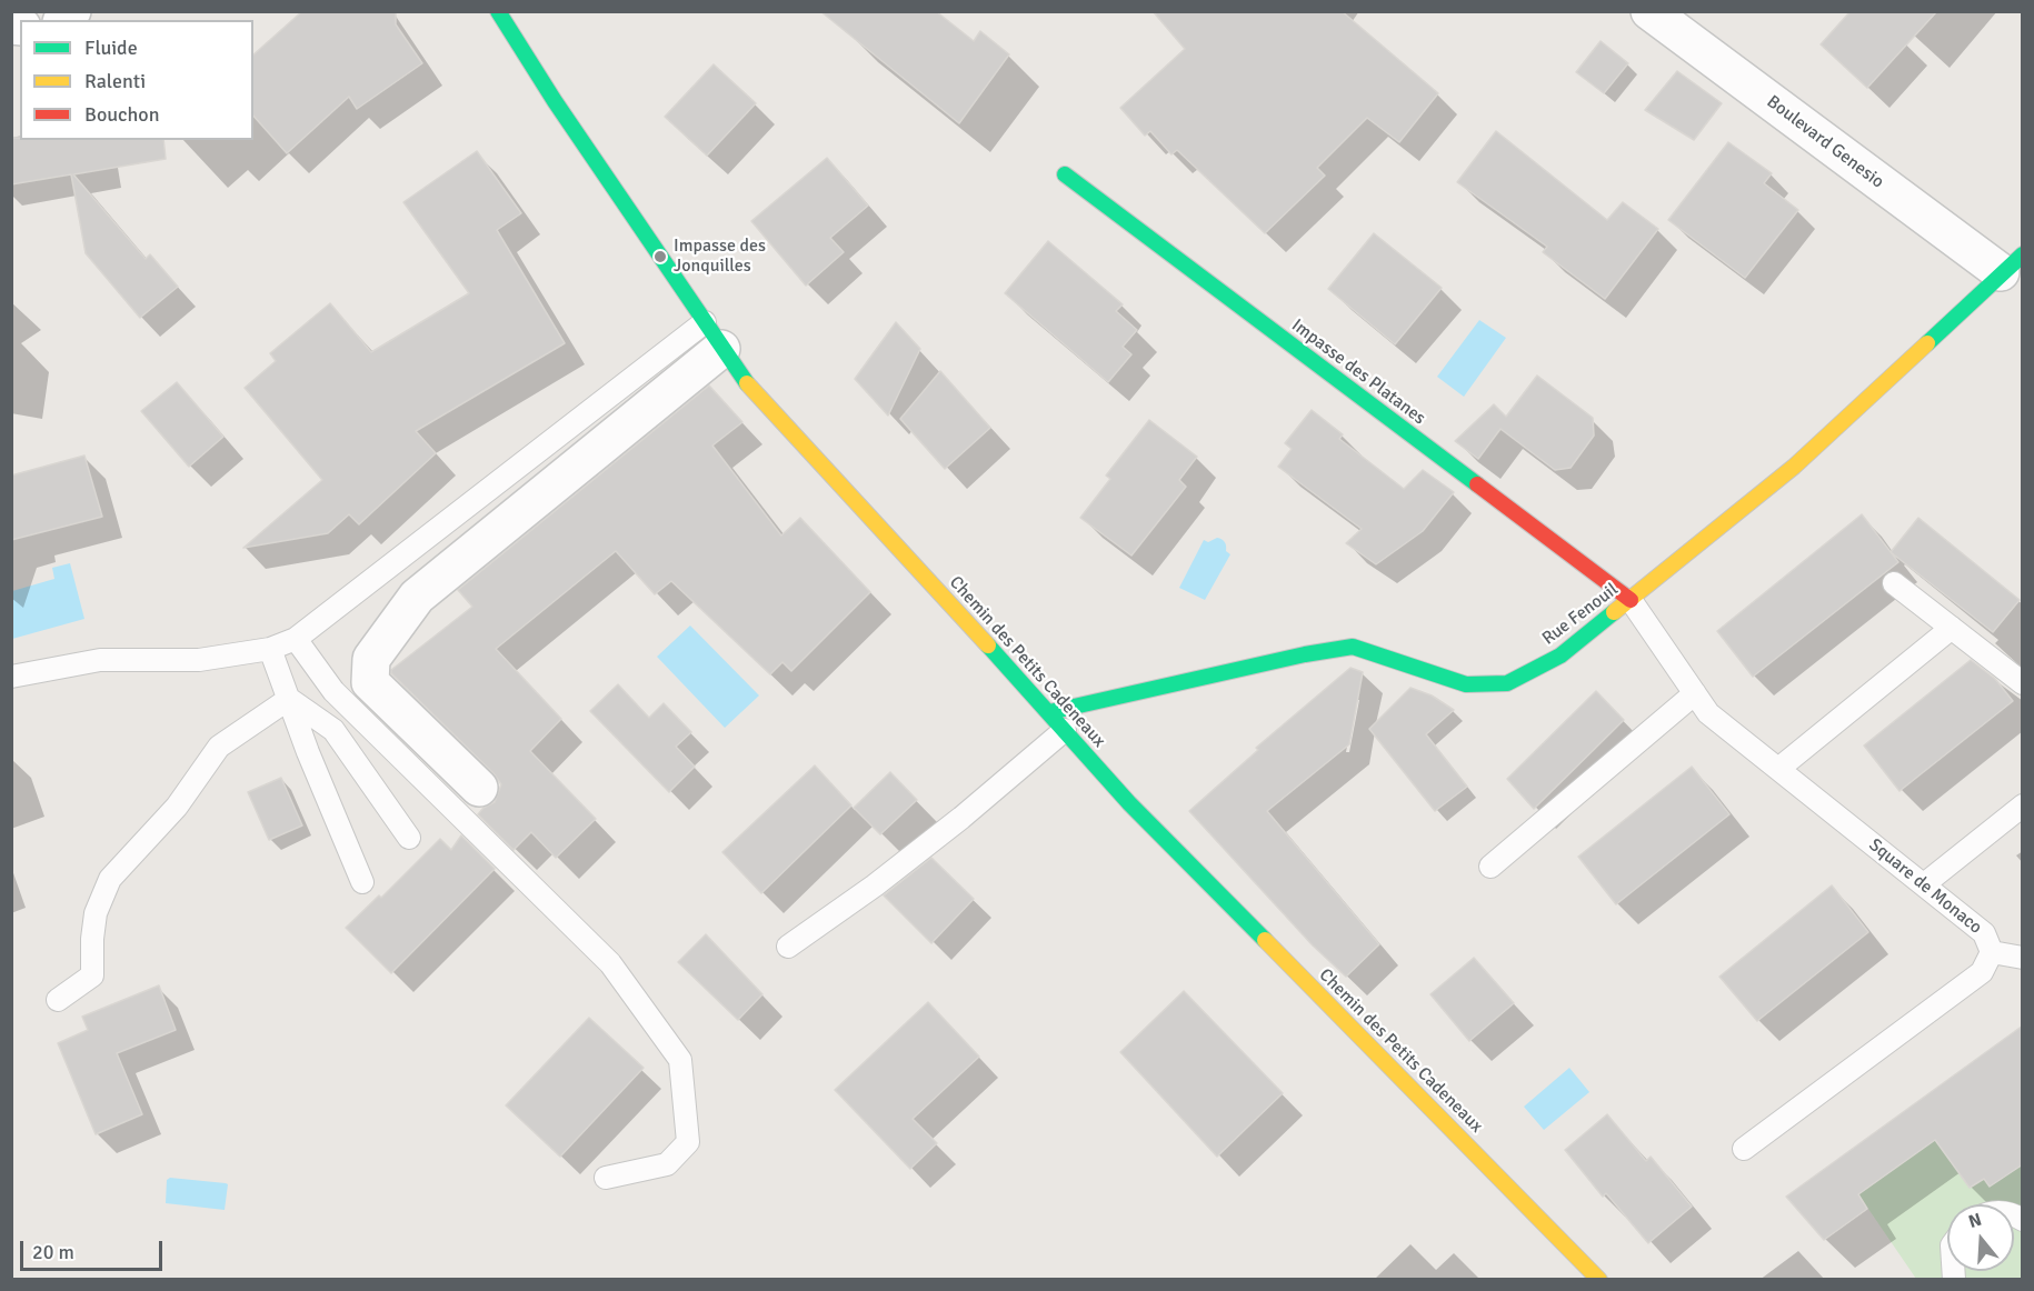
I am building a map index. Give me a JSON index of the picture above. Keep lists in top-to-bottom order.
{
  "streets": {
    "street": [
      "Boulevard Genesio",
      "Impasse des Platanes",
      "Rue Fenouil",
      "Chemin des Petits Cadeneaux"
    ],
    "lane": ["Square de Monaco"]
  },
  "crossings": [
    ["Boulevard Genesio", "Rue Fenouil"],
    ["Impasse des Platanes", "Rue Fenouil"],
    ["Impasse des Platanes", "Square de Monaco"],
    ["Rue Fenouil", "Chemin des Petits Cadeneaux"],
    ["Rue Fenouil", "Square de Monaco"]
  ],
  "places": ["Impasse des Jonquilles"],
  "legend": ["Fluide", "Ralenti", "Bouchon"],
  "scale_bar": "20 m",
  "north": "top"
}
